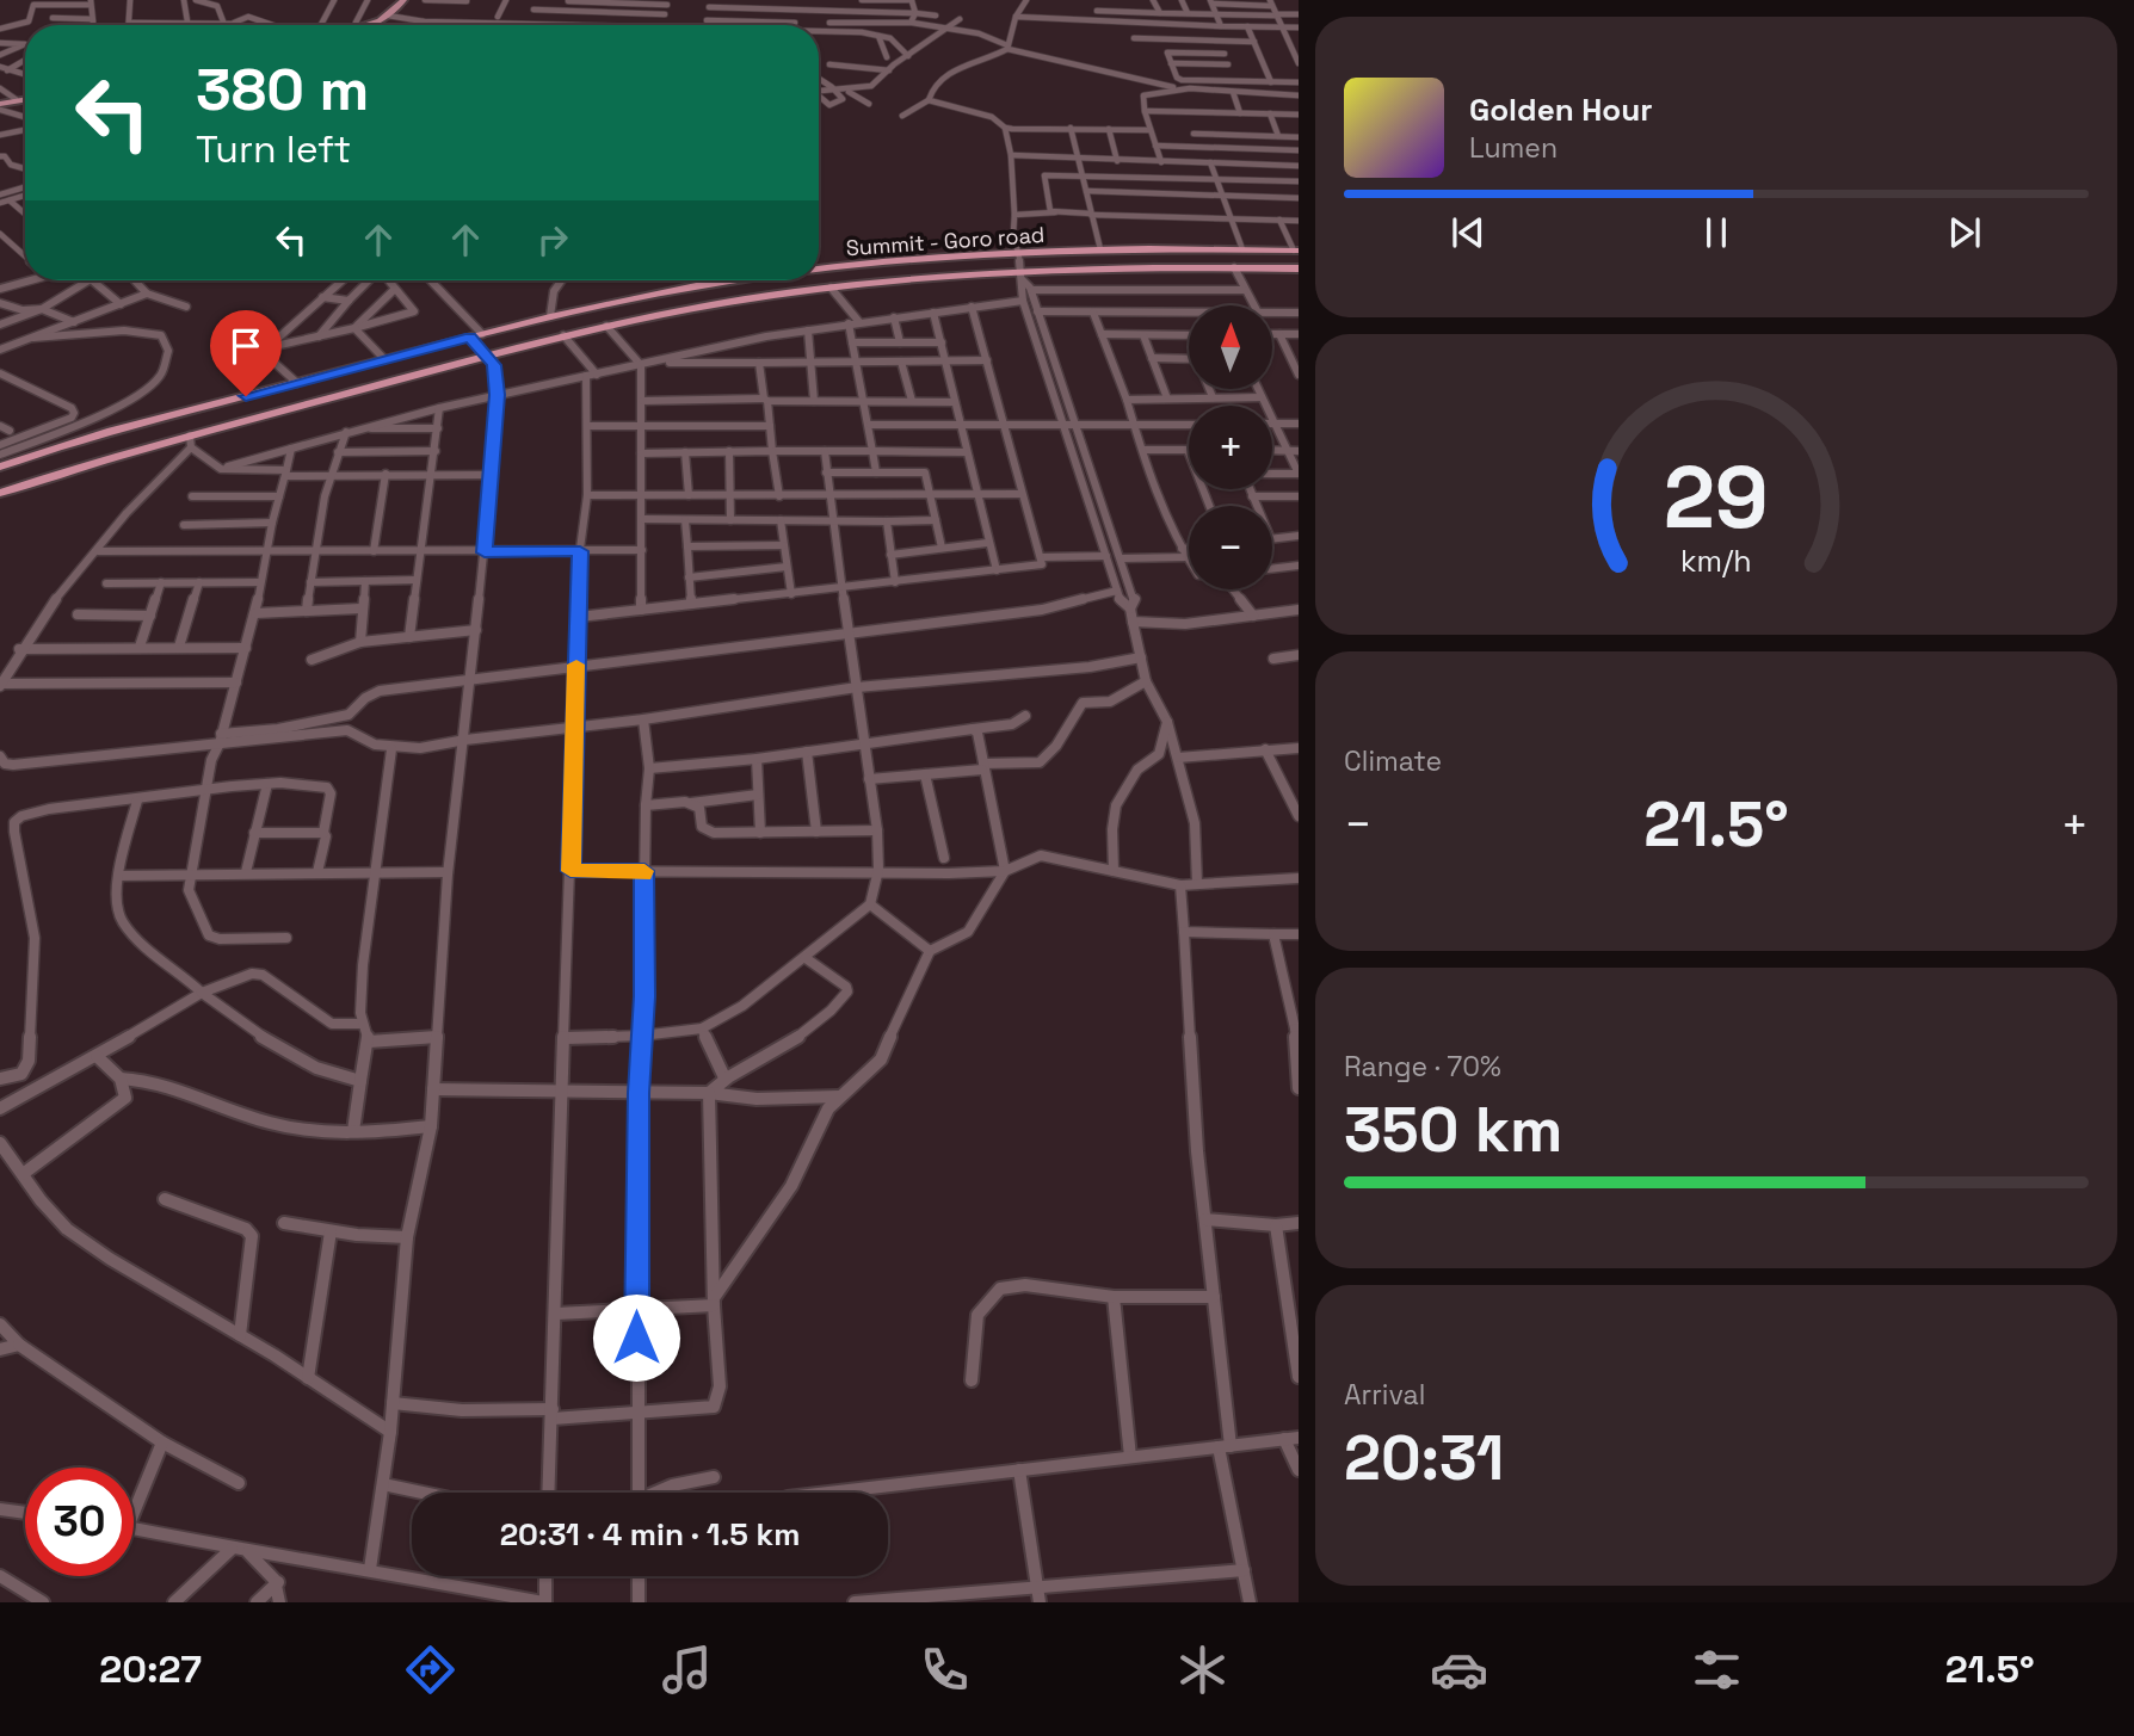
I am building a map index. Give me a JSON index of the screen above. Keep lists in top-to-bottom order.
{
  "streets": {
    "highway": ["Summit - Goro road"]
  },
  "north": "top",
  "page": {
    "turn": ["380 m", "Turn left"],
    "song": ["Golden Hour", "Lumen"],
    "map_buttons": ["+", "−"],
    "tile": [
      "Climate",
      ["Range · 70%", "350 km"],
      ["Arrival", "20:31"]
    ],
    "heat": ["−", "21.5°", "+"],
    "limit": "30",
    "trip": "20:31 · 4 min · 1.5 km",
    "tabs": ["20:27", "21.5°"],
    "gauge": ["29", "km/h"]
  }
}
